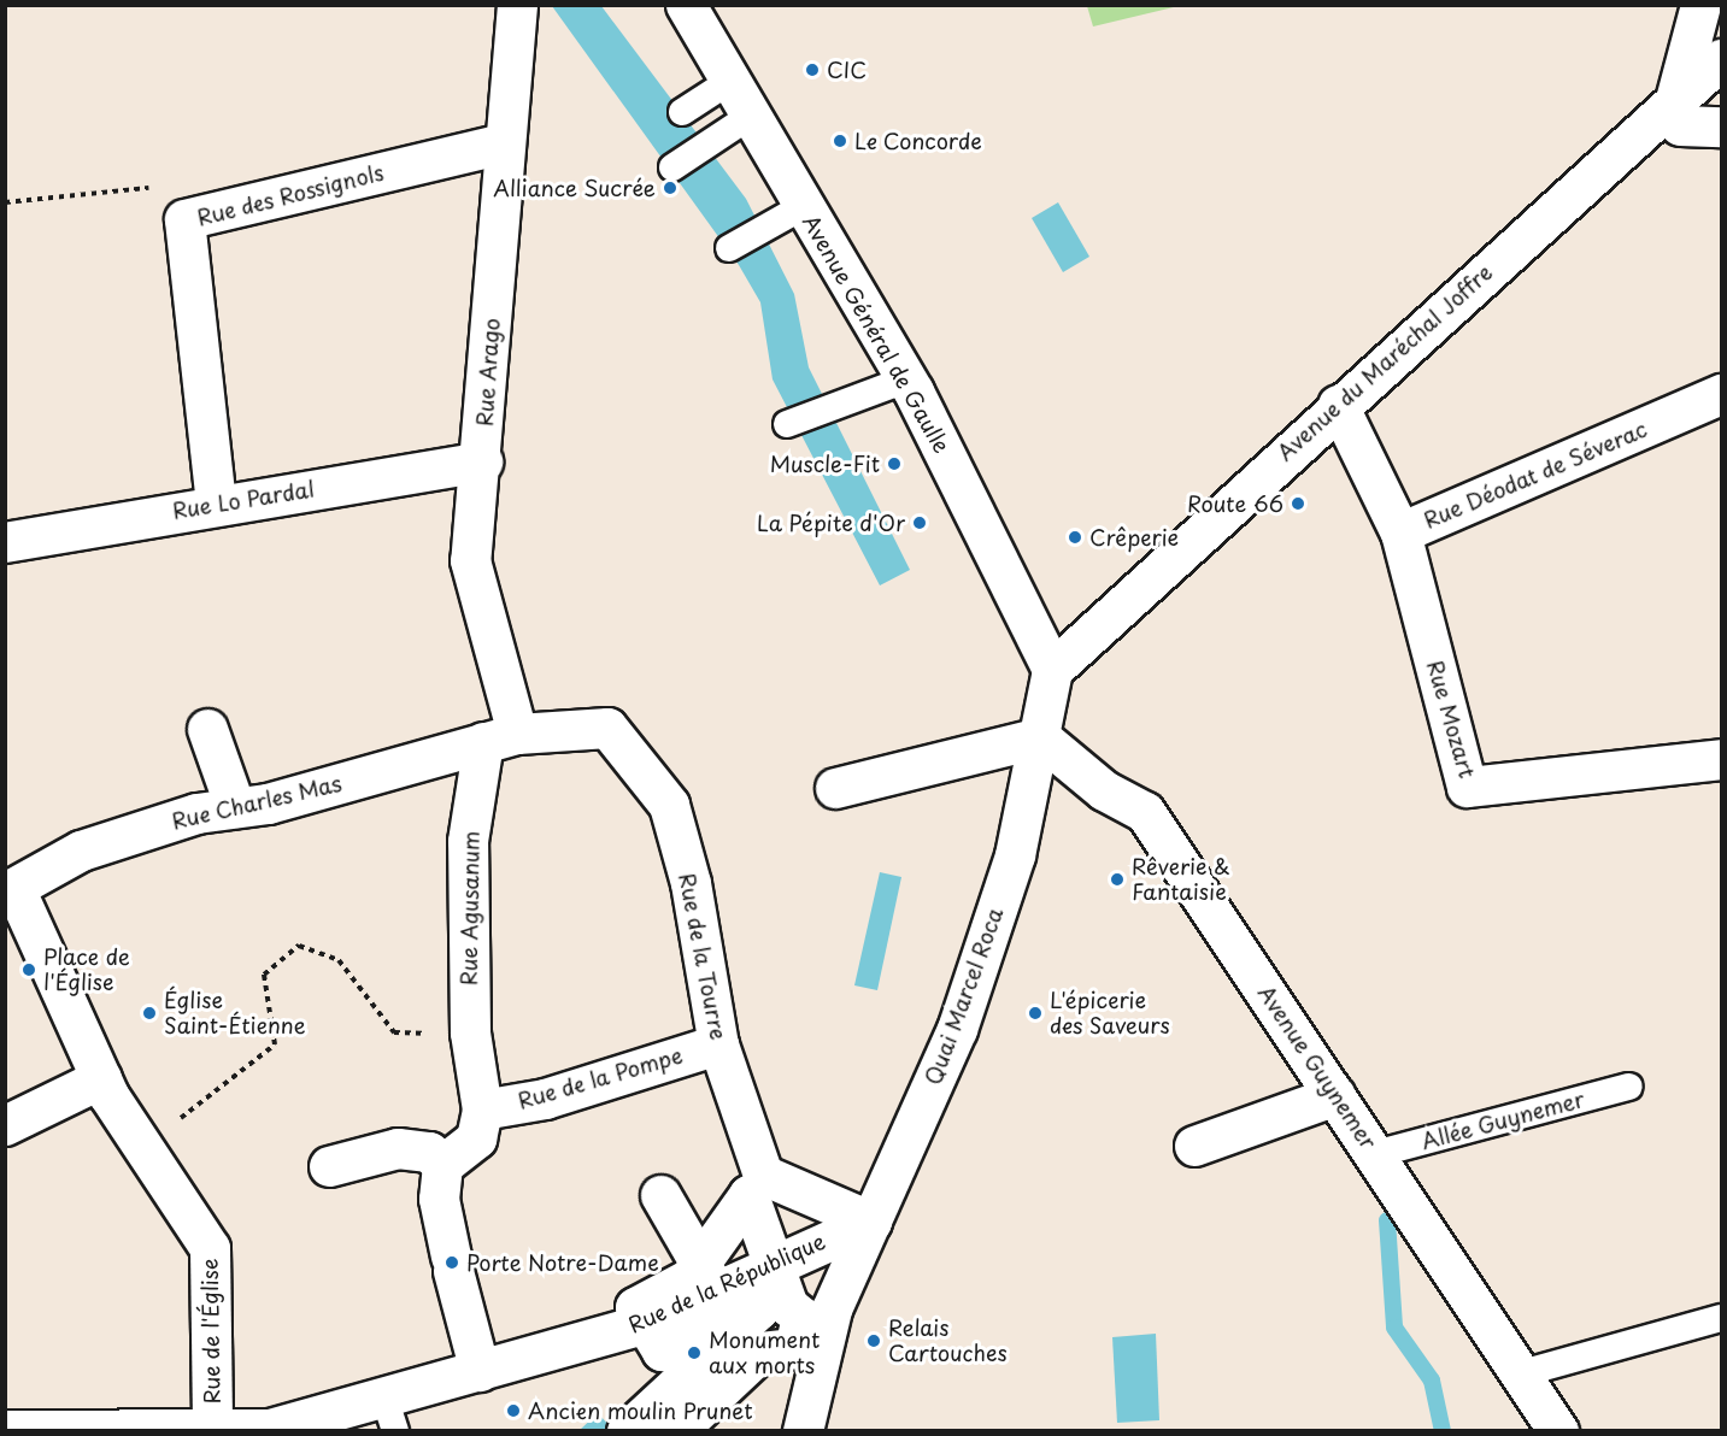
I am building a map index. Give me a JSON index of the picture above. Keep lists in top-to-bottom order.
{
  "streets": {
    "street": [
      "Rue des Rossignols",
      "Avenue Général de Gaulle",
      "Avenue du Maréchal Joffre",
      "Rue Arago",
      "Rue Déodat de Séverac",
      "Rue Lo Pardal",
      "Rue Mozart",
      "Rue Charles Mas",
      "Rue Agusanum",
      "Rue de la Tourre",
      "Quai Marcel Roca",
      "Avenue Guynemer",
      "Rue de la Pompe",
      "Rue de la République",
      "Rue de l'Église"
    ],
    "lane": ["Allée Guynemer"]
  },
  "crossings": [
    ["Rue des Rossignols", "Rue Arago"],
    ["Rue des Rossignols", "Rue Lo Pardal"],
    ["Avenue Général de Gaulle", "Avenue du Maréchal Joffre"],
    ["Avenue Général de Gaulle", "Quai Marcel Roca"],
    ["Avenue du Maréchal Joffre", "Rue Déodat de Séverac"],
    ["Avenue du Maréchal Joffre", "Quai Marcel Roca"],
    ["Rue Arago", "Rue Lo Pardal"],
    ["Rue Arago", "Rue Charles Mas"],
    ["Rue Arago", "Rue Agusanum"],
    ["Rue Arago", "Rue de la Tourre"],
    ["Rue Déodat de Séverac", "Rue Mozart"],
    ["Rue Charles Mas", "Rue Agusanum"],
    ["Rue Charles Mas", "Rue de la Tourre"],
    ["Rue Agusanum", "Rue de la Tourre"],
    ["Rue Agusanum", "Rue de la Pompe"],
    ["Rue de la Tourre", "Quai Marcel Roca"],
    ["Rue de la Tourre", "Rue de la Pompe"],
    ["Rue de la Tourre", "Rue de la République"],
    ["Quai Marcel Roca", "Avenue Guynemer"],
    ["Quai Marcel Roca", "Rue de la République"],
    ["Avenue Guynemer", "Allée Guynemer"],
    ["Rue de la République", "Rue de l'Église"]
  ],
  "places": [
    "CIC",
    "Le Concorde",
    "Alliance Sucrée",
    "Muscle-Fit",
    "Route 66",
    "La Pépite d'Or",
    "Crêperie",
    "Rêverie & Fantaisie",
    "Place de l'Église",
    "Église Saint-Étienne",
    "L'épicerie des Saveurs",
    "Porte Notre-Dame",
    "Relais Cartouches",
    "Monument aux morts",
    "Ancien moulin Prunet"
  ]
}
